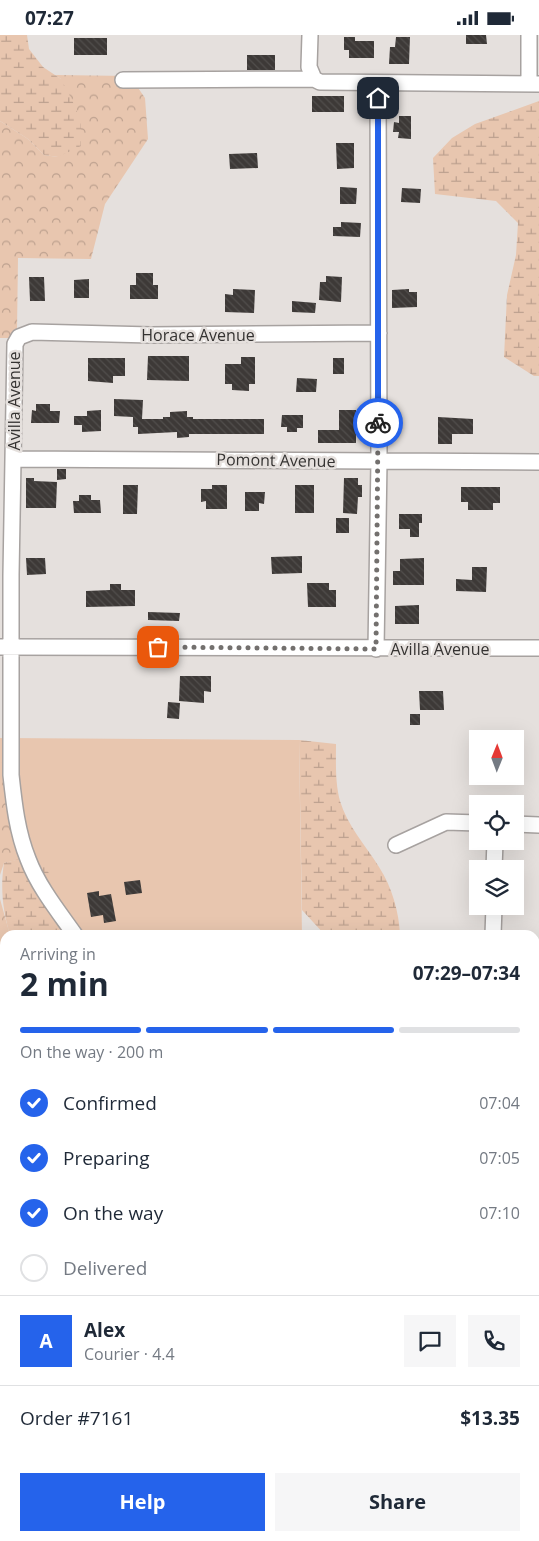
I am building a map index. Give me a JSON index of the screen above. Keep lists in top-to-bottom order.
{
  "streets": {
    "street": ["Horace Avenue", "Avilla Avenue", "Pomont Avenue"]
  },
  "crossings": [
    ["Horace Avenue", "Avilla Avenue"],
    ["Avilla Avenue", "Pomont Avenue"]
  ],
  "north": "top",
  "page": {
    "status": "07:27",
    "heading": ["2 min", "Arriving in", "07:29–07:34"],
    "panel": [
      "Alex",
      "Courier · 4.4",
      "Order #7161",
      "$13.35"
    ],
    "bar": "On the way · 200 m",
    "list": [
      ["Confirmed", "07:04"],
      ["Preparing", "07:05"],
      ["On the way", "07:10"],
      "Delivered"
    ],
    "round": "A",
    "buttons": ["Help", "Share"]
  }
}
